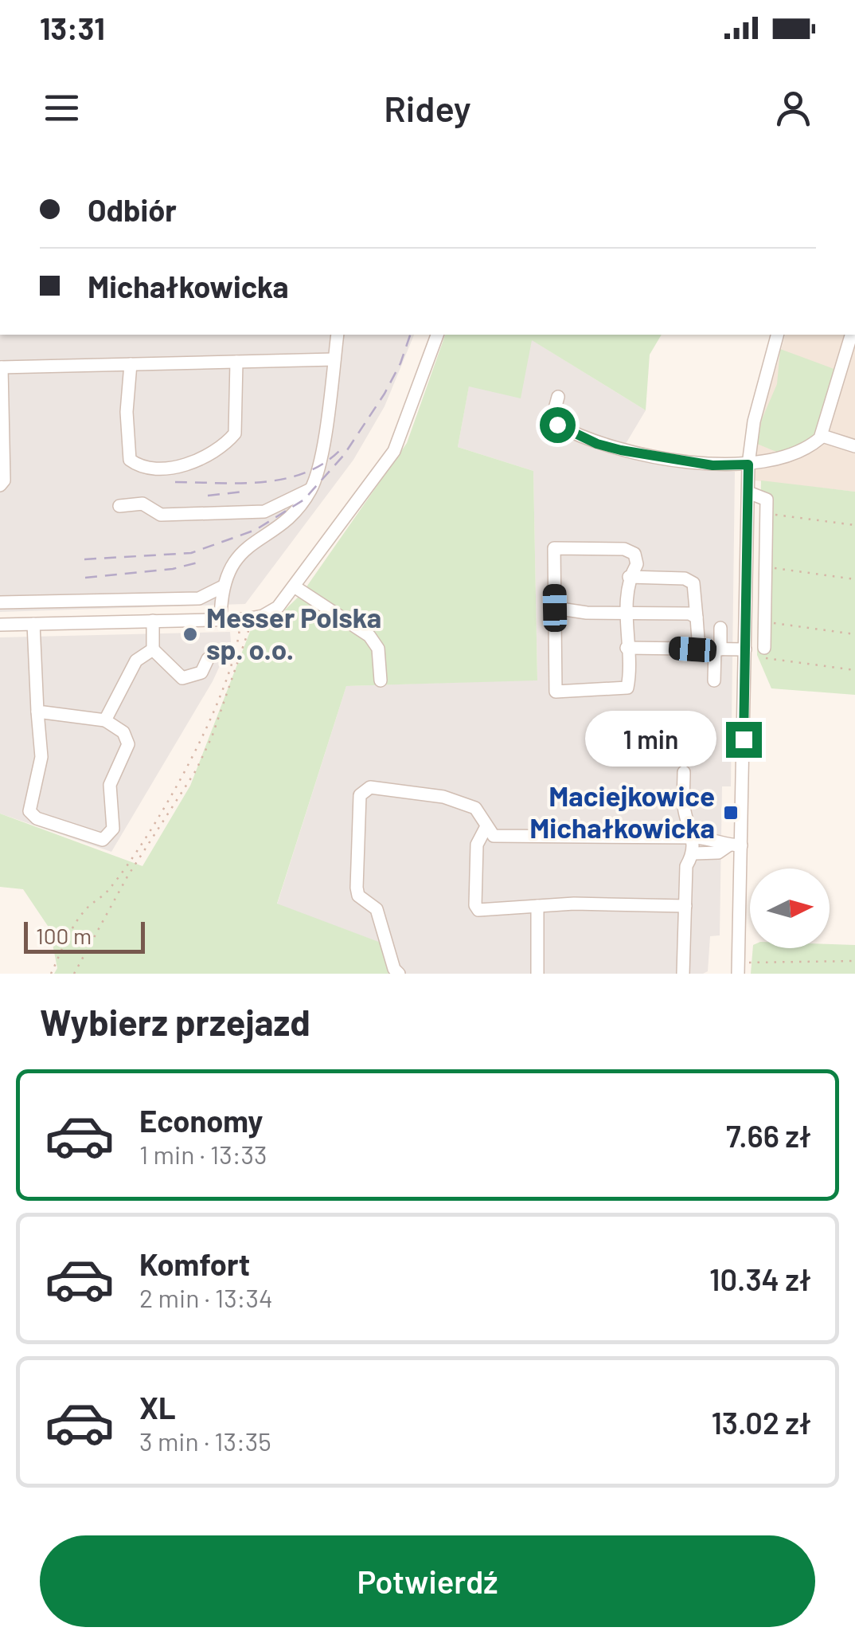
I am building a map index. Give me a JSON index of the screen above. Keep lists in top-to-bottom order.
{
  "places": {
    "other": ["Messer Polska sp. o.o."],
    "transit": ["Maciejkowice Michałkowicka"]
  },
  "scale_bar": "100 m",
  "north": "right",
  "page": {
    "status": "13:31",
    "header": "Ridey",
    "banner": ["Odbiór", "Michałkowicka"],
    "bubble": "1 min",
    "scale": "100 m",
    "heading": "Wybierz przejazd",
    "list": [
      {
        "name": "Economy",
        "note": "1 min · 13:33",
        "value": "7.66 zł"
      },
      {
        "name": "Komfort",
        "note": "2 min · 13:34",
        "value": "10.34 zł"
      },
      {
        "name": "XL",
        "note": "3 min · 13:35",
        "value": "13.02 zł"
      }
    ],
    "buttons": "Potwierdź"
  }
}
